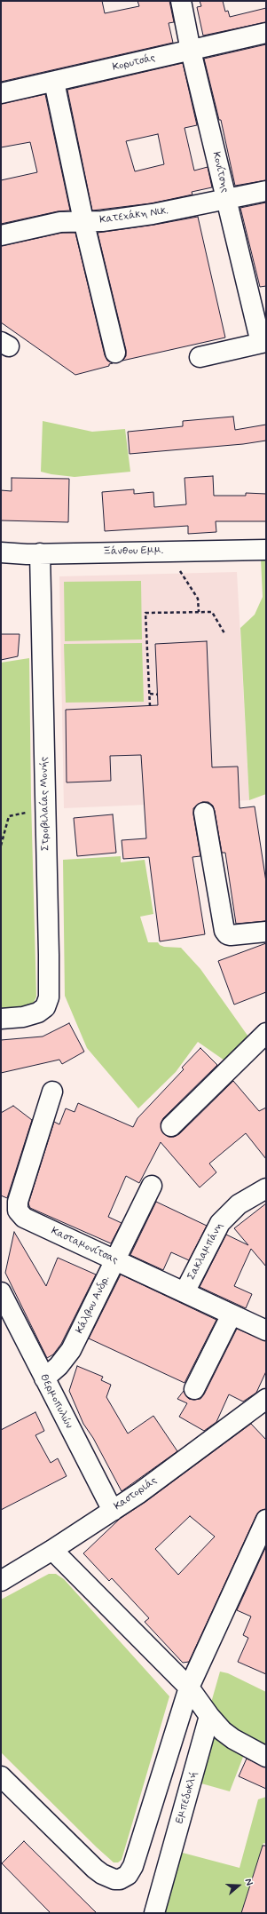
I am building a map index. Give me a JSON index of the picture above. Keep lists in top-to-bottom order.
{
  "streets": {
    "street": [
      "Κορυτσάς",
      "Κονίτσης",
      "Κατεχάκη Νικ.",
      "Ξάνθου Εμμ.",
      "Στροβιλαίας Μονής",
      "Κασταμονίτσας",
      "Σακλαμπάνη",
      "Κάλβου Ανδρ.",
      "Θερμοπυλών",
      "Καστοριάς",
      "Εμπεδοκλή"
    ]
  },
  "crossings": [
    ["Κορυτσάς", "Κονίτσης"],
    ["Κονίτσης", "Κατεχάκη Νικ."],
    ["Ξάνθου Εμμ.", "Στροβιλαίας Μονής"],
    ["Κασταμονίτσας", "Σακλαμπάνη"],
    ["Κασταμονίτσας", "Κάλβου Ανδρ."],
    ["Κάλβου Ανδρ.", "Θερμοπυλών"],
    ["Θερμοπυλών", "Καστοριάς"]
  ],
  "north": "right"
}
